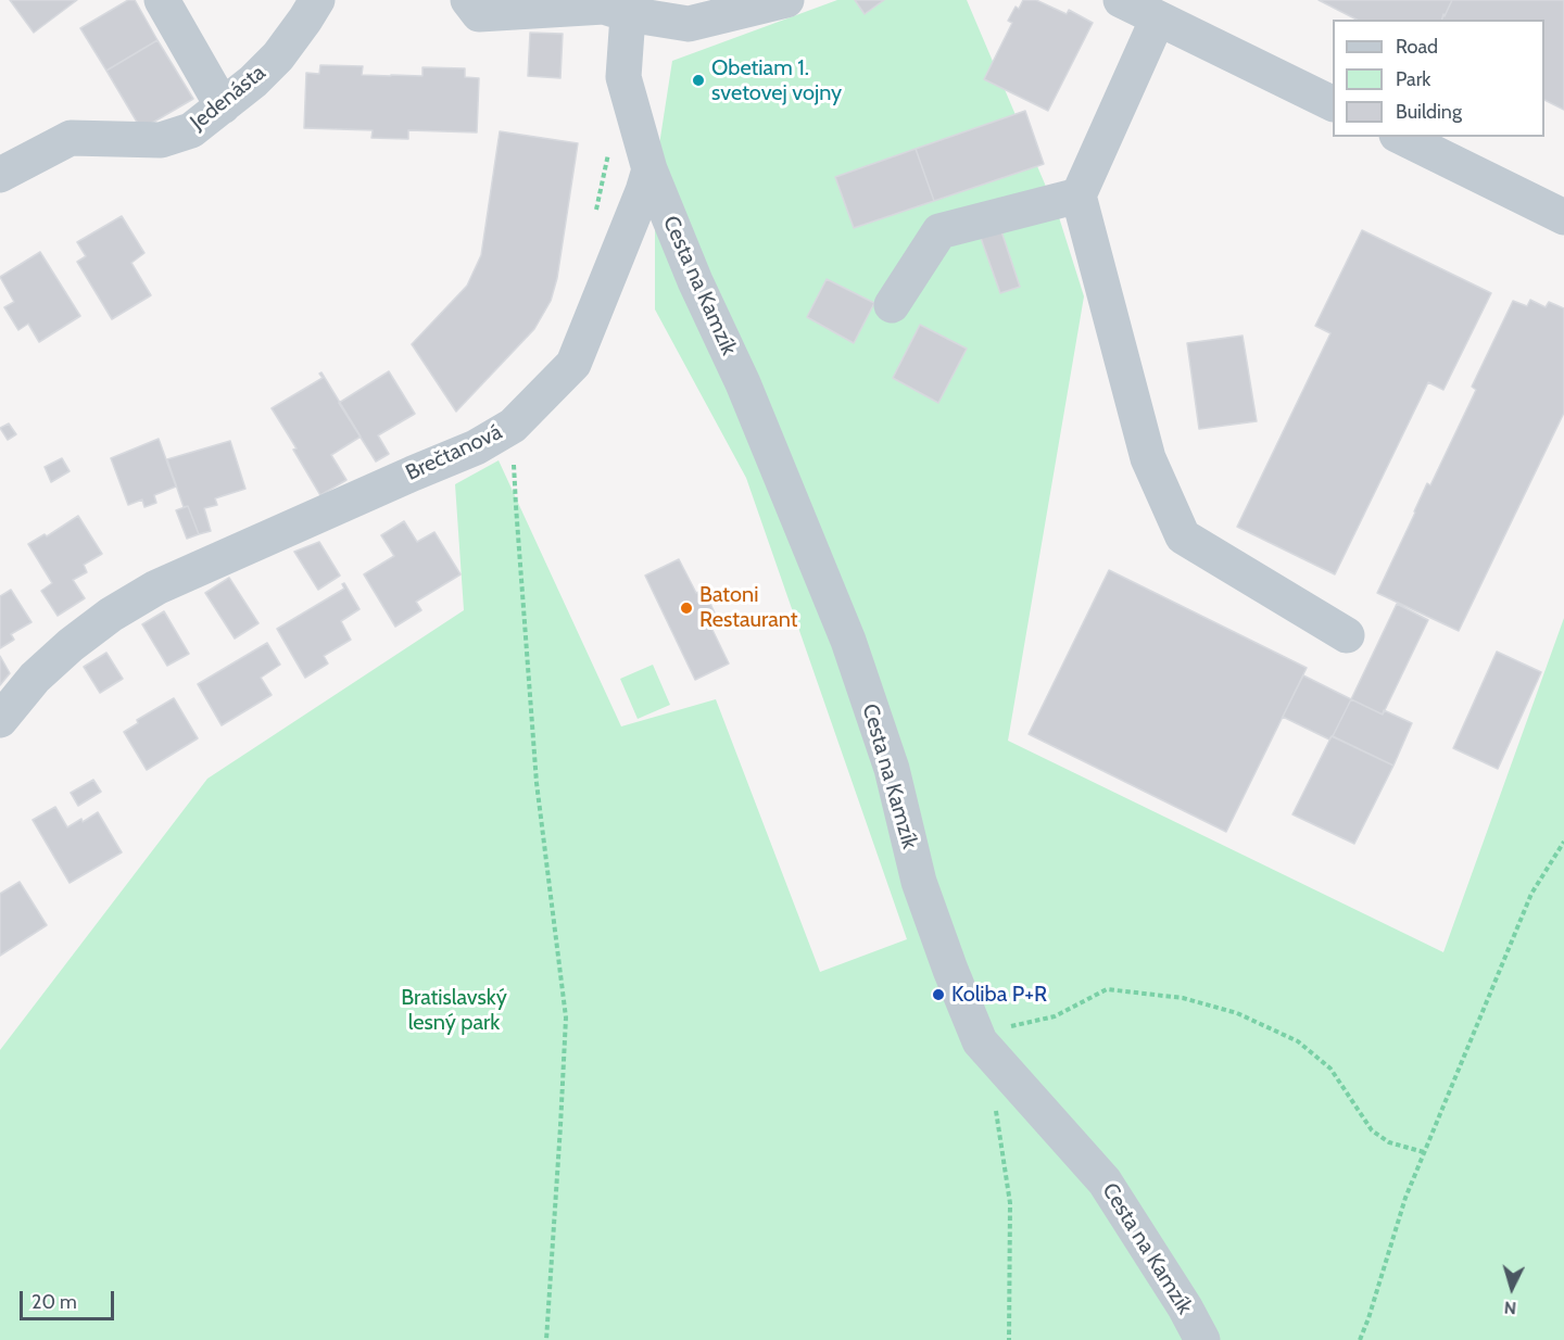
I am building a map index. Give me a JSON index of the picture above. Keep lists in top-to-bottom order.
{
  "streets": {
    "street": ["Jedenásta", "Cesta na Kamzík", "Brečtanová"]
  },
  "crossings": [
    ["Cesta na Kamzík", "Brečtanová"]
  ],
  "parks": ["Bratislavský lesný park"],
  "places": ["Obetiam 1. svetovej vojny", "Batoni Restaurant", "Koliba P+R"],
  "legend": ["Road", "Park", "Building"],
  "scale_bar": "20 m",
  "north": "bottom"
}
